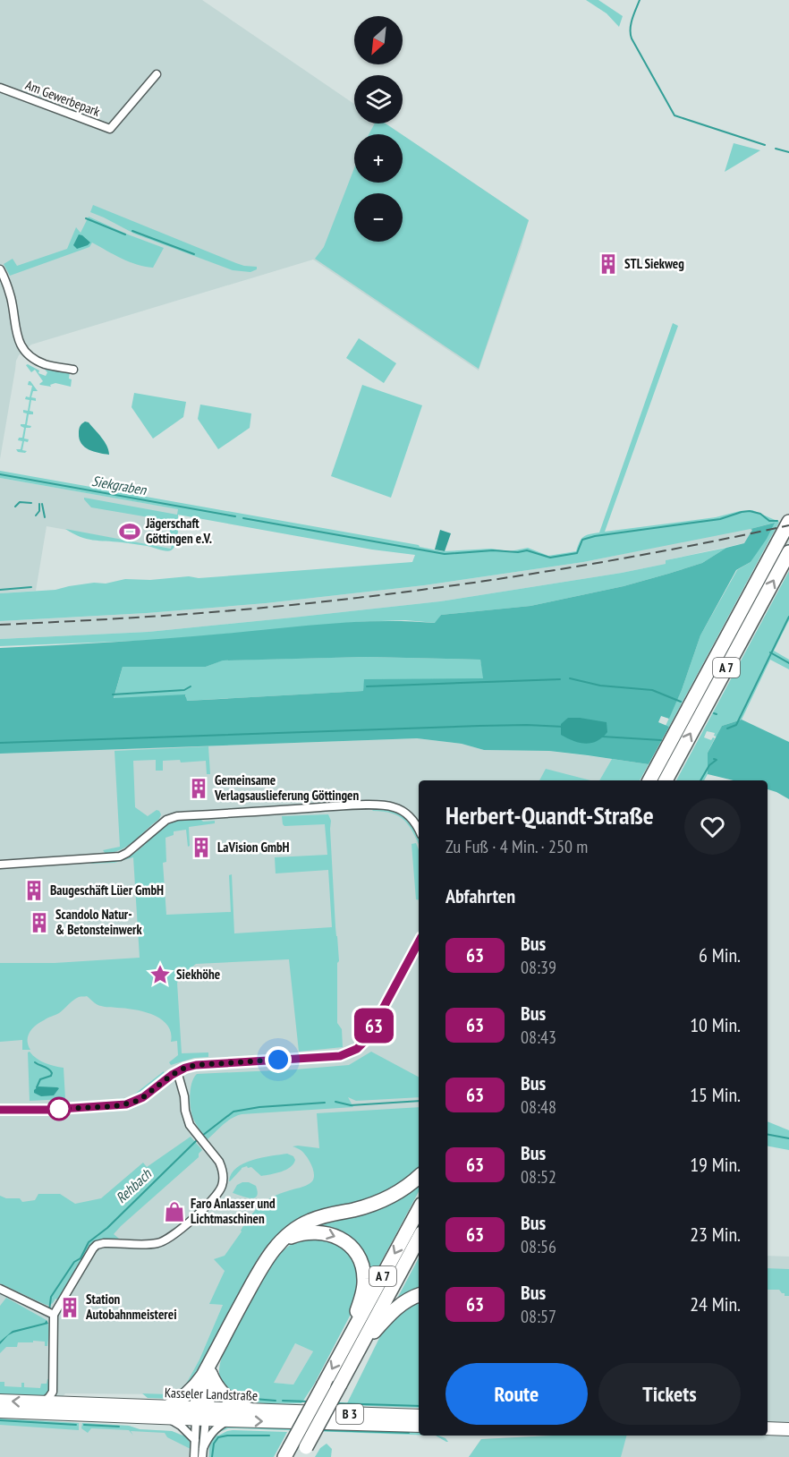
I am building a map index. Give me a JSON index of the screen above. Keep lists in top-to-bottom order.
{
  "streets": {
    "highway": ["A 7"],
    "main road": ["Kasseler Landstraße", "B 3"],
    "street": ["Am Gewerbepark"]
  },
  "water": ["Siekgraben", "Rehbach"],
  "places": {
    "building": [
      "STL Siekweg",
      "Gemeinsame Verlagsauslieferung Göttingen",
      "LaVision GmbH",
      "Baugeschäft Lüer GmbH",
      "Scandolo Natur- & Betonsteinwerk",
      "Station Autobahnmeisterei"
    ],
    "sports": ["Jägerschaft Göttingen e.V."],
    "place": ["Siekhöhe"],
    "shop": ["Faro Anlasser und Lichtmaschinen"]
  },
  "lines": ["bus line 63"],
  "north": "bottom left",
  "page": {
    "on_map": "63",
    "map_buttons": ["+", "−"],
    "heading": [
      ["Herbert-Quandt-Straße", "Zu Fuß · 4 Min. · 250 m"],
      "Abfahrten"
    ],
    "list": [
      {
        "mark": "63",
        "name": "Bus",
        "note": "08:39",
        "value": "6 Min."
      },
      {
        "mark": "63",
        "name": "Bus",
        "note": "08:43",
        "value": "10 Min."
      },
      {
        "mark": "63",
        "name": "Bus",
        "note": "08:48",
        "value": "15 Min."
      },
      {
        "mark": "63",
        "name": "Bus",
        "note": "08:52",
        "value": "19 Min."
      },
      {
        "mark": "63",
        "name": "Bus",
        "note": "08:56",
        "value": "23 Min."
      },
      {
        "mark": "63",
        "name": "Bus",
        "note": "08:57",
        "value": "24 Min."
      }
    ],
    "buttons": ["Route", "Tickets"]
  }
}
